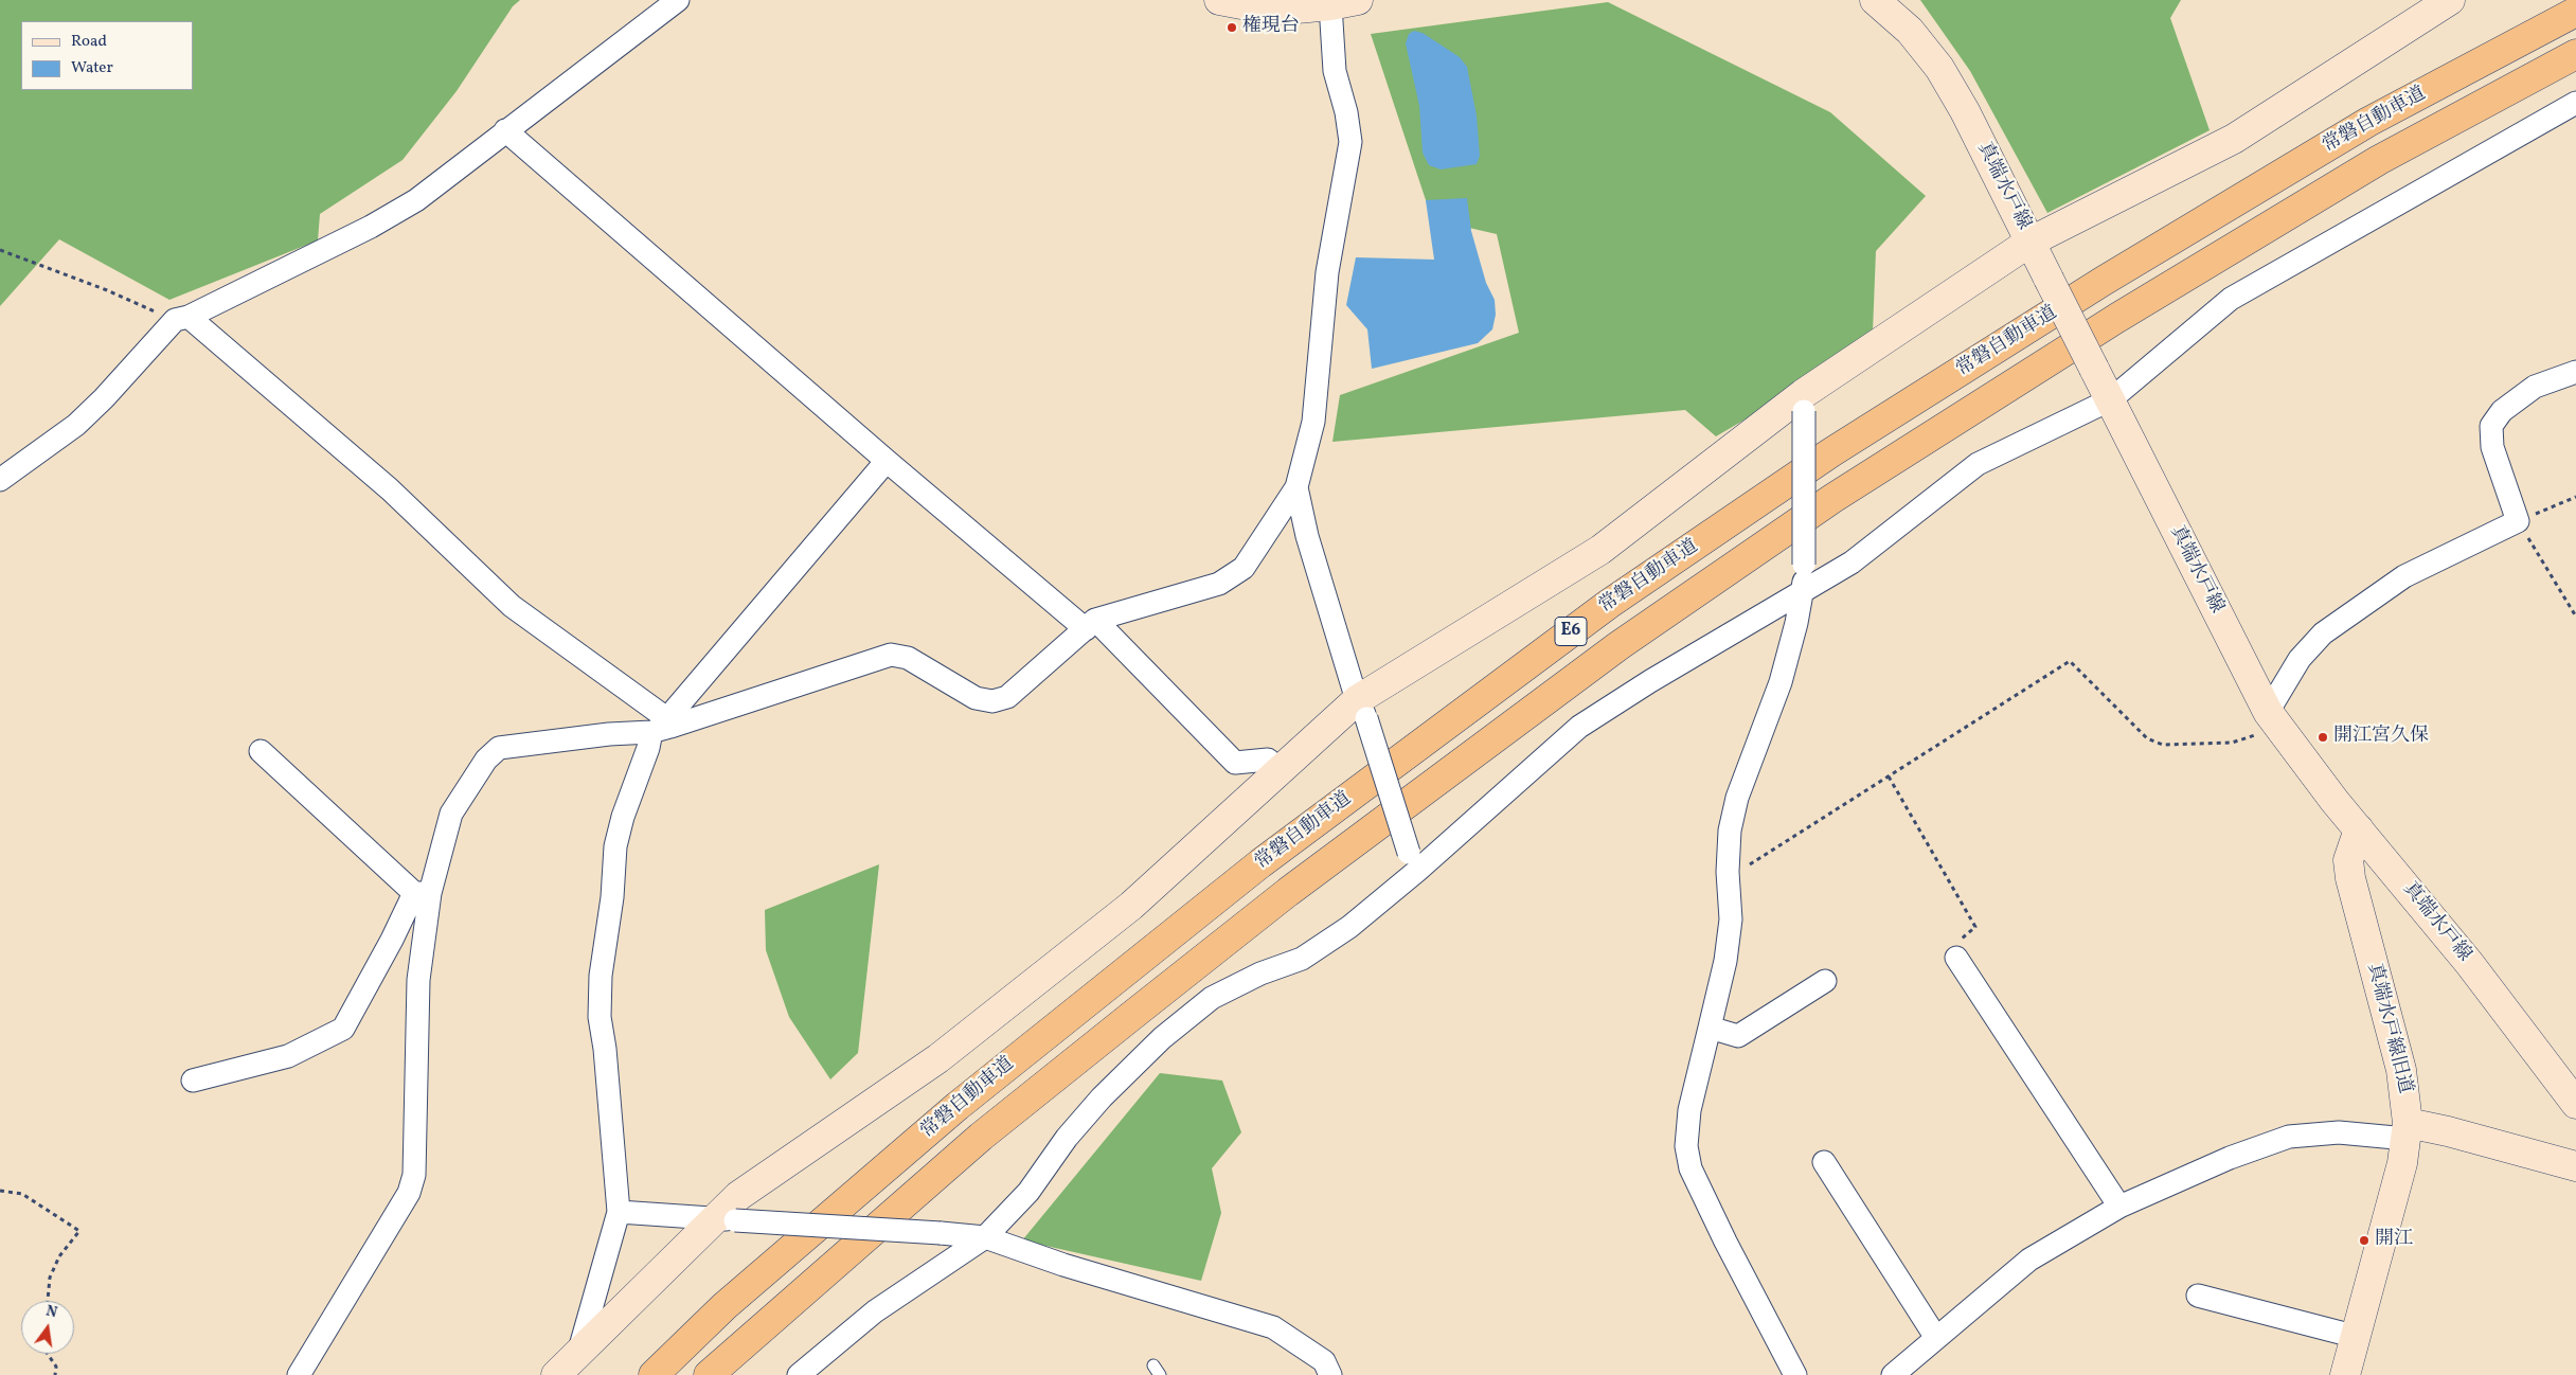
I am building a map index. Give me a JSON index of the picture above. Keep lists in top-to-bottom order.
{
  "streets": {
    "highway": ["常磐自動車道", "E6"],
    "street": ["真端水戸線", "真端水戸線旧道"]
  },
  "crossings": [
    ["真端水戸線", "真端水戸線旧道"]
  ],
  "places": ["権現台", "開江宮久保", "開江"],
  "legend": ["Road", "Water"],
  "north": "top"
}
